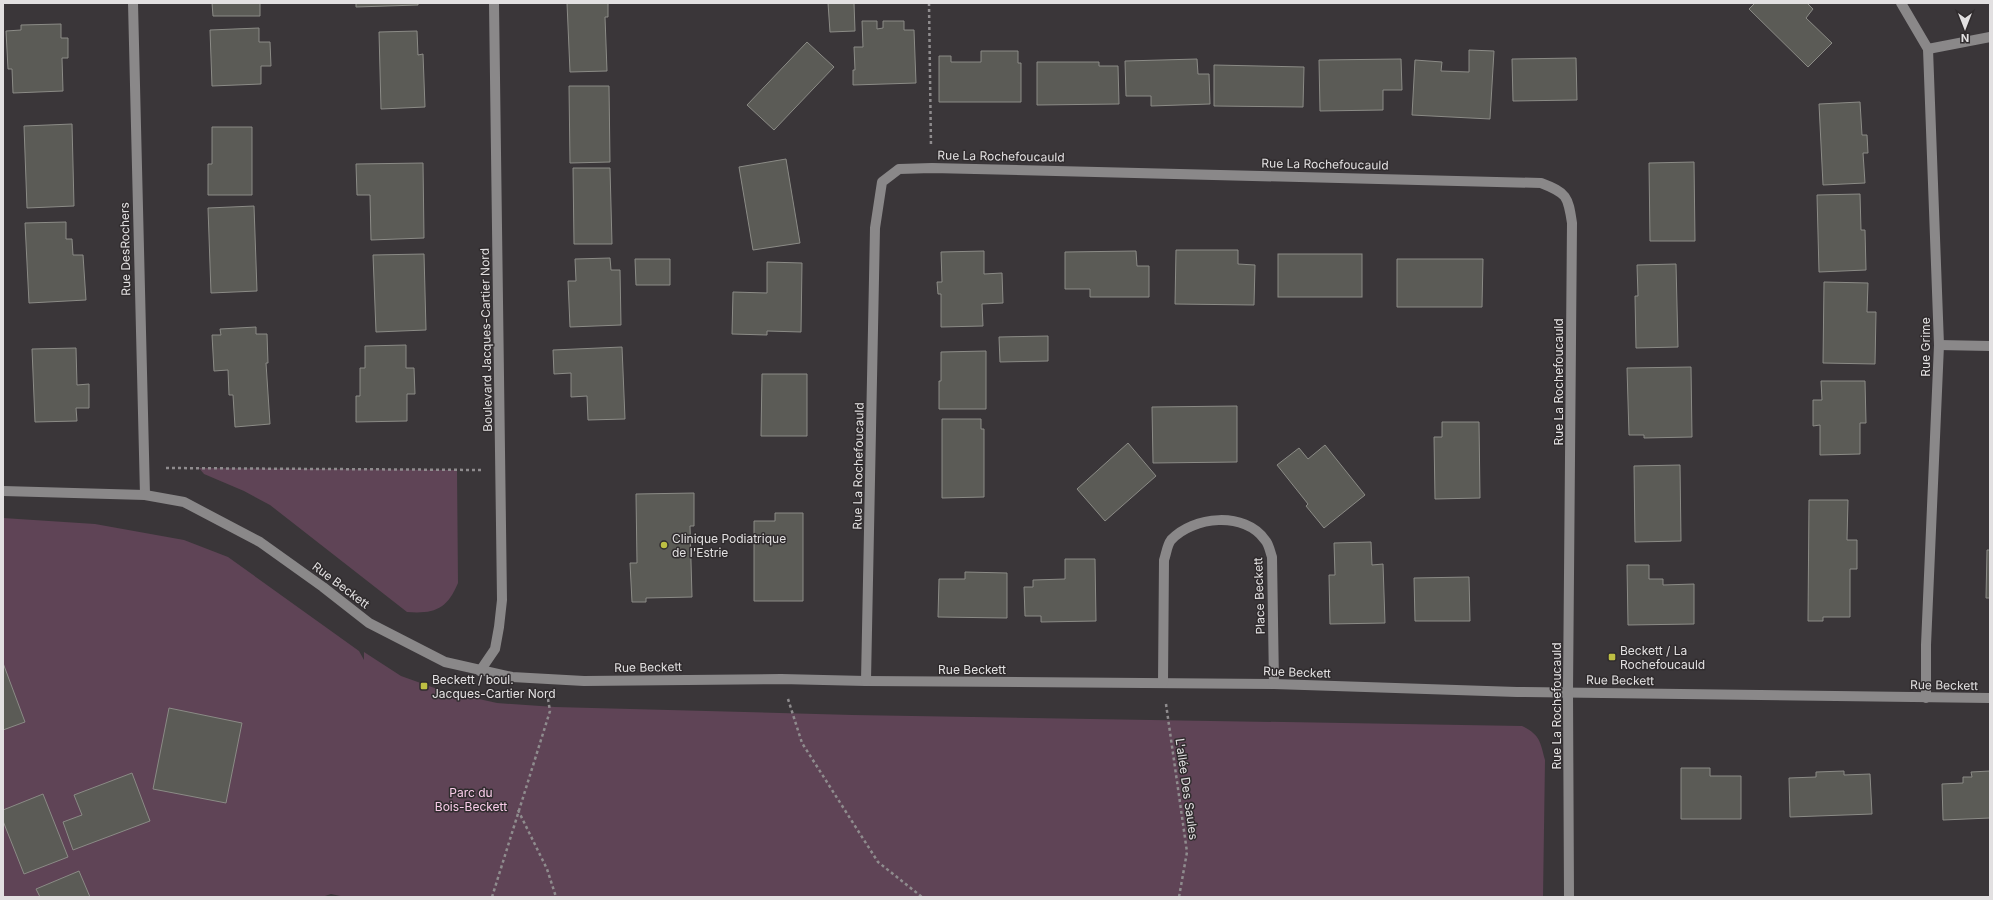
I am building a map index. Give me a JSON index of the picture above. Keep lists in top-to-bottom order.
{
  "streets": {
    "street": [
      "Rue La Rochefoucauld",
      "Rue DesRochers",
      "Boulevard Jacques-Cartier Nord",
      "Rue Grime",
      "Rue Beckett",
      "Place Beckett"
    ],
    "path": ["L'allée Des Saules"]
  },
  "crossings": [
    ["Rue La Rochefoucauld", "Rue Beckett"],
    ["Rue DesRochers", "Rue Beckett"],
    ["Boulevard Jacques-Cartier Nord", "Rue Beckett"],
    ["Rue Grime", "Rue Beckett"],
    ["Rue Beckett", "Place Beckett"],
    ["Rue Beckett", "L'allée Des Saules"],
    ["Place Beckett", "L'allée Des Saules"]
  ],
  "parks": ["Parc du Bois-Beckett"],
  "places": {
    "other": ["Clinique Podiatrique de l'Estrie"],
    "transit": ["Beckett / La Rochefoucauld", "Beckett / boul. Jacques-Cartier Nord"]
  },
  "north": "bottom"
}
